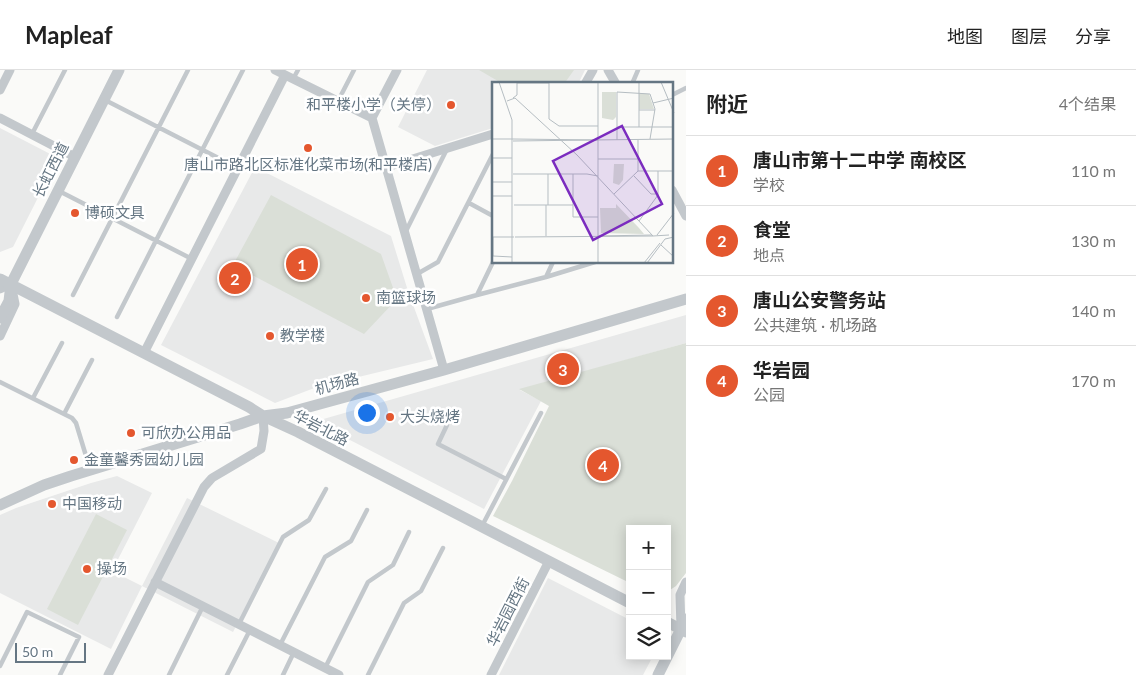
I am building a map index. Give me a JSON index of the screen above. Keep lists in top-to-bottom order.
{
  "streets": {
    "street": [
      "长虹西道",
      "机场路",
      "华岩北路",
      "华岩园西街"
    ]
  },
  "crossings": [
    ["长虹西道", "华岩北路"],
    ["机场路", "华岩北路"],
    ["华岩北路", "华岩园西街"]
  ],
  "places": [
    "和平楼小学（关停）",
    "唐山市路北区标准化菜市场(和平楼店)",
    "博硕文具",
    "南篮球场",
    "教学楼",
    "大头烧烤",
    "可欣办公用品",
    "金童馨秀园幼儿园",
    "中国移动",
    "操场"
  ],
  "scale_bar": "50 m",
  "page": {
    "header": "Mapleaf",
    "nav": ["地图", "图层", "分享"],
    "heading": ["附近", "4个结果"],
    "list": [
      {
        "mark": "1",
        "name": "唐山市第十二中学 南校区",
        "note": "学校",
        "value": "110 m"
      },
      {
        "mark": "2",
        "name": "食堂",
        "note": "地点",
        "value": "130 m"
      },
      {
        "mark": "3",
        "name": "唐山公安警务站",
        "note": "公共建筑 · 机场路",
        "value": "140 m"
      },
      {
        "mark": "4",
        "name": "华岩园",
        "note": "公园",
        "value": "170 m"
      }
    ],
    "pins": [
      "1",
      "2",
      "3",
      "4"
    ],
    "map_buttons": ["+", "−"],
    "scale": "50 m"
  }
}
